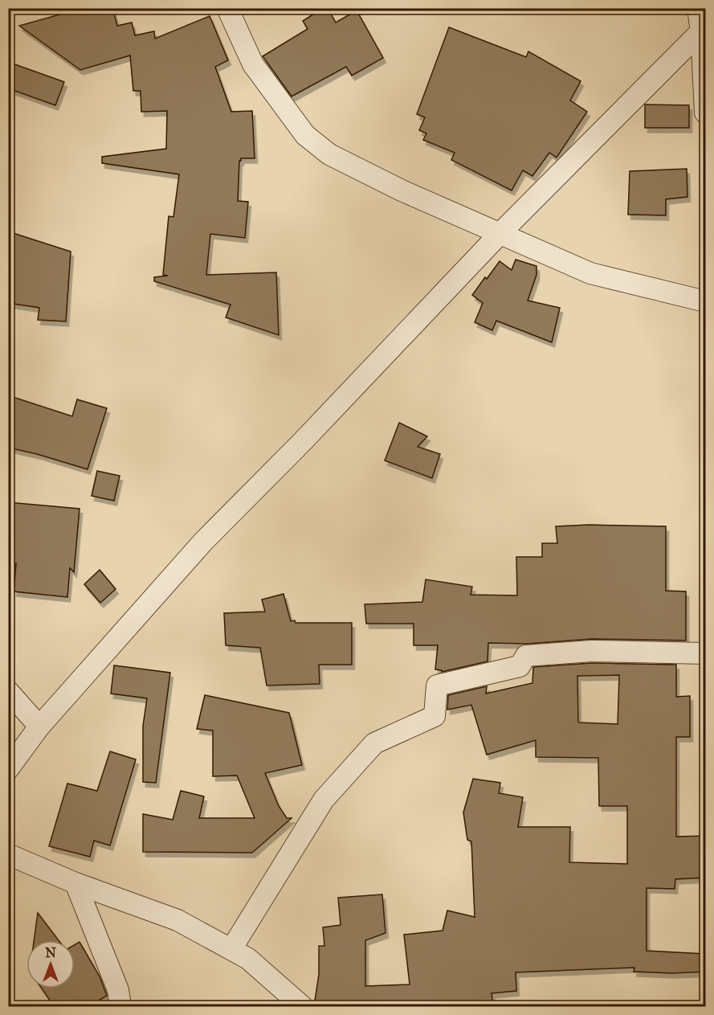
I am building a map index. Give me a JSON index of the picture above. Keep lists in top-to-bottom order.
{
  "north": "top"
}
